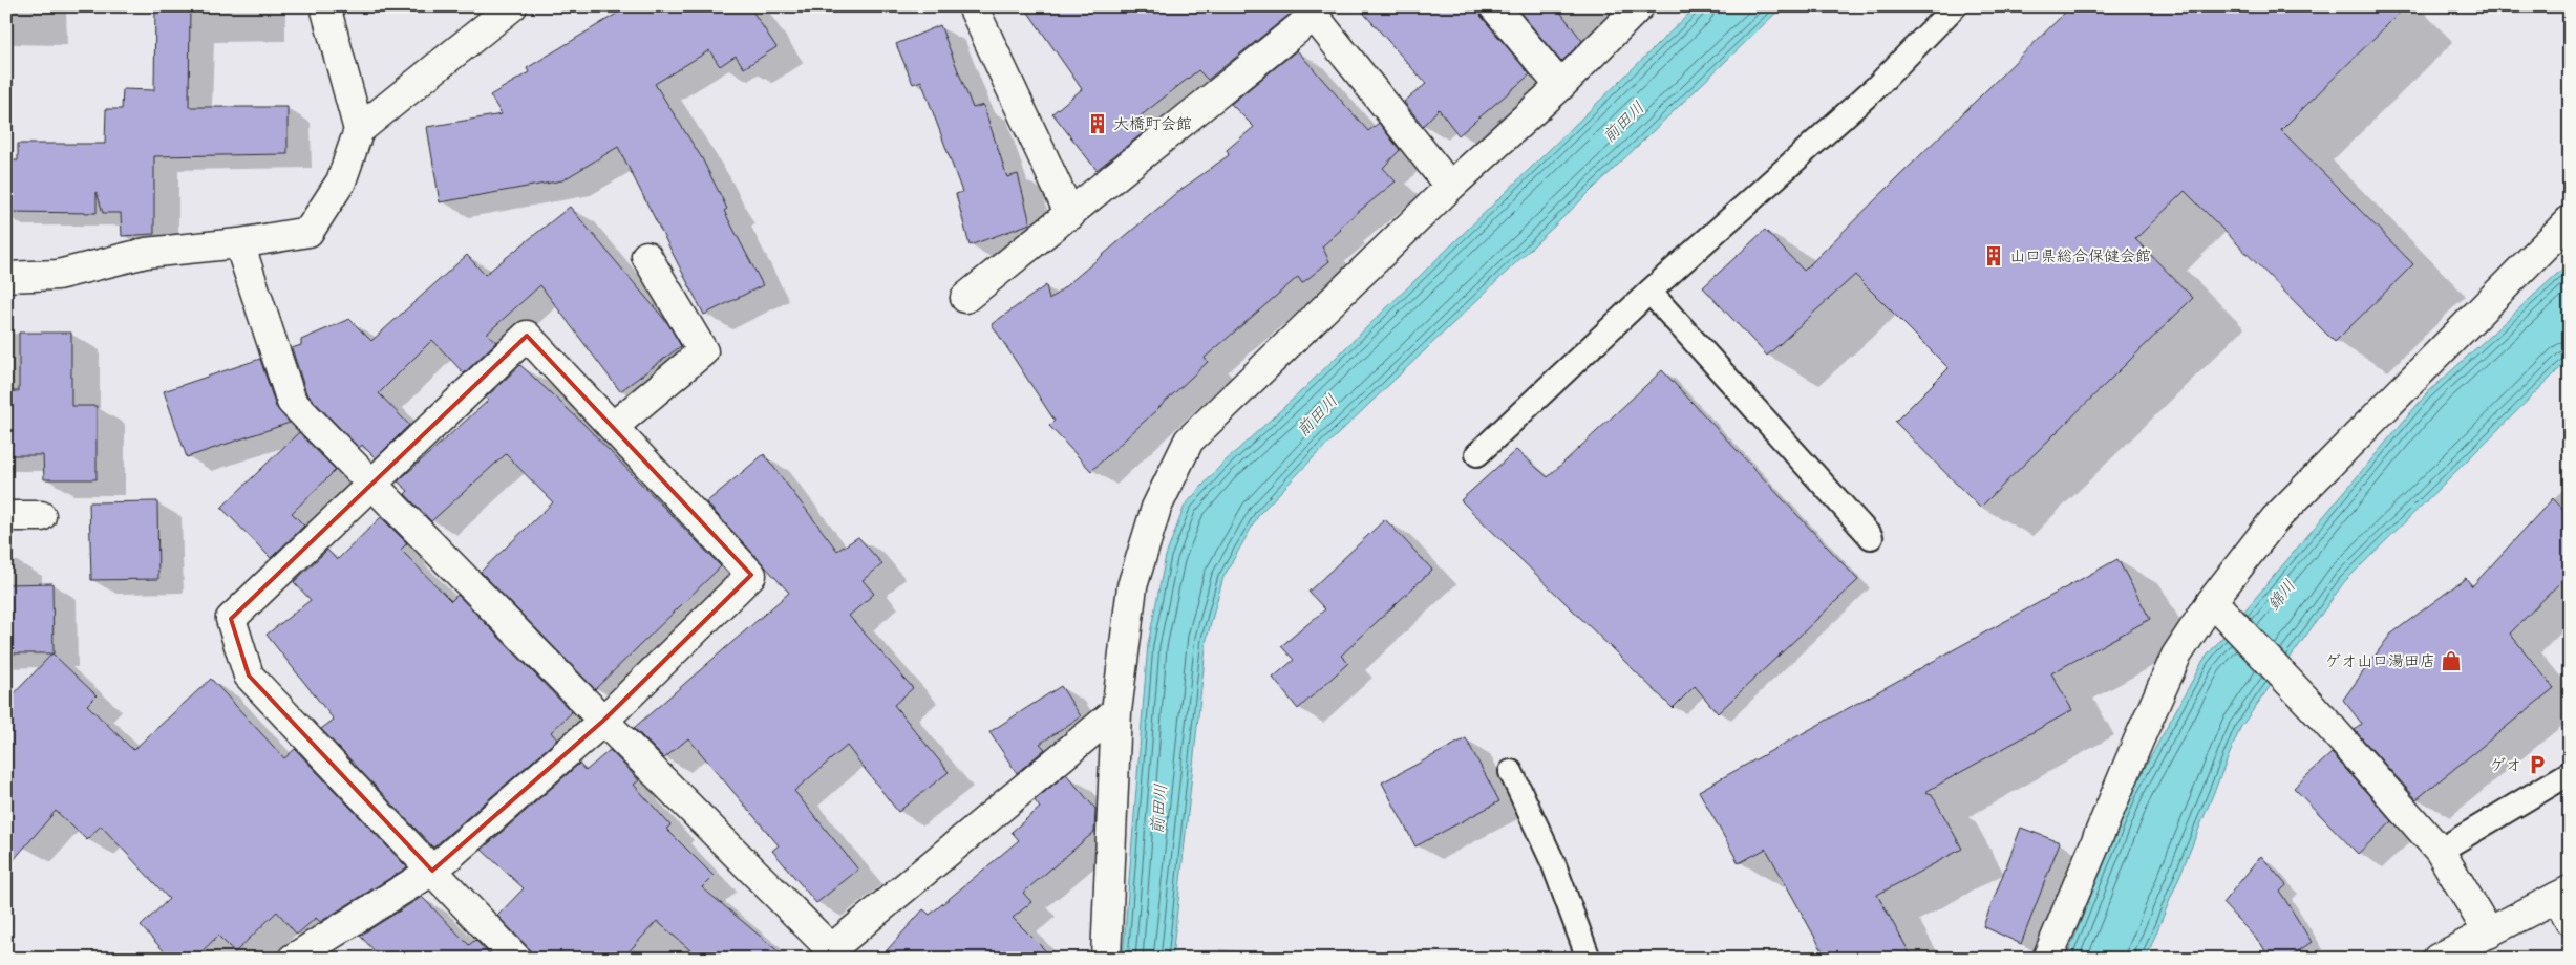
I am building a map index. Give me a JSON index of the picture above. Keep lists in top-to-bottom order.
{
  "water": ["前田川", "錦川"],
  "places": {
    "building": ["大橋町会館", "山口県総合保健会館"],
    "shop": ["ゲオ山口湯田店"],
    "parking": ["ゲオ"]
  }
}
